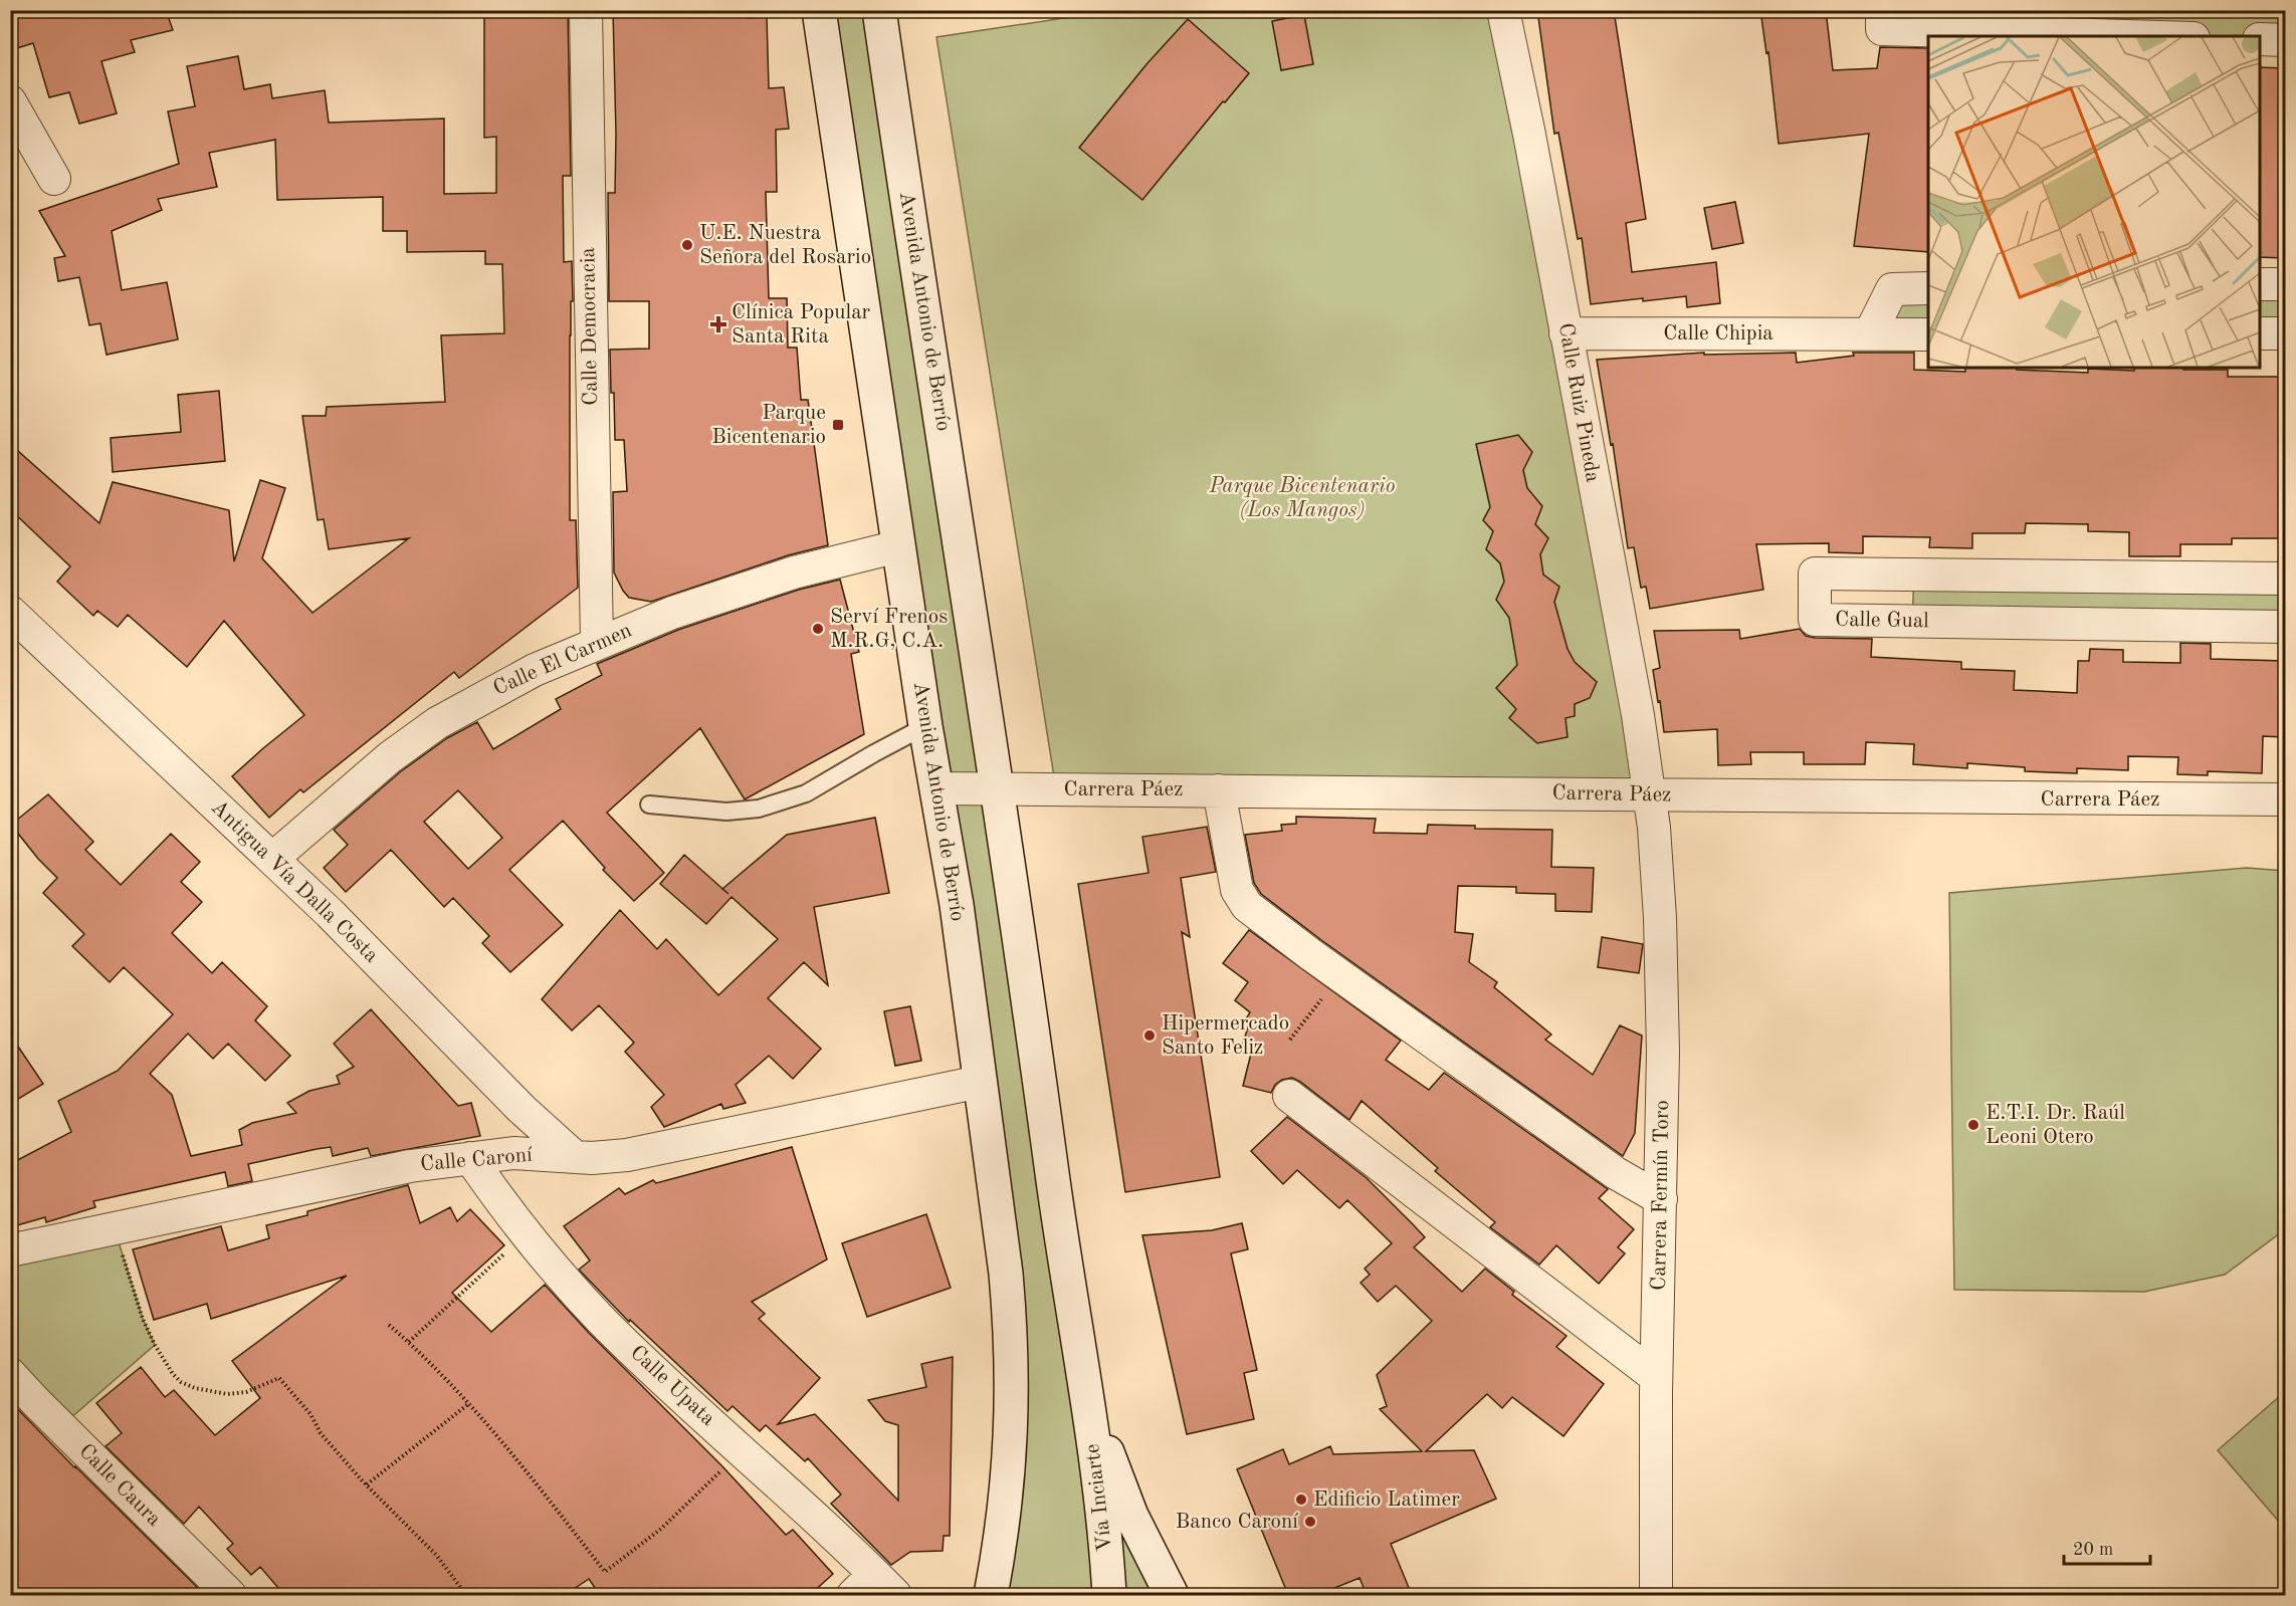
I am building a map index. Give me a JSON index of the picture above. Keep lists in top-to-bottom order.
{
  "streets": {
    "street": [
      "Avenida Antonio de Berrío",
      "Calle Democracia",
      "Calle Chipia",
      "Calle Ruiz Pineda",
      "Calle Gual",
      "Calle El Carmen",
      "Carrera Páez",
      "Antigua Vía Dalla Costa",
      "Calle Caroní",
      "Carrera Fermín Toro",
      "Calle Upata",
      "Calle Caura",
      "Vía Inciarte"
    ]
  },
  "crossings": [
    ["Avenida Antonio de Berrío", "Calle El Carmen"],
    ["Avenida Antonio de Berrío", "Carrera Páez"],
    ["Avenida Antonio de Berrío", "Calle Caroní"],
    ["Avenida Antonio de Berrío", "Vía Inciarte"],
    ["Calle Democracia", "Calle El Carmen"],
    ["Calle Chipia", "Calle Ruiz Pineda"],
    ["Calle Ruiz Pineda", "Carrera Páez"],
    ["Calle Ruiz Pineda", "Carrera Fermín Toro"],
    ["Calle El Carmen", "Antigua Vía Dalla Costa"],
    ["Carrera Páez", "Carrera Fermín Toro"],
    ["Antigua Vía Dalla Costa", "Calle Caroní"],
    ["Calle Caroní", "Calle Upata"]
  ],
  "parks": ["Parque Bicentenario (Los Mangos)"],
  "places": {
    "other": [
      "U.E. Nuestra Señora del Rosario",
      "Serví Frenos M.R.G, C.A.",
      "Hipermercado Santo Feliz",
      "E.T.I. Dr. Raúl Leoni Otero",
      "Edificio Latimer",
      "Banco Caroní"
    ],
    "health": ["Clínica Popular Santa Rita"],
    "transit": ["Parque Bicentenario"]
  },
  "scale_bar": "20 m"
}
